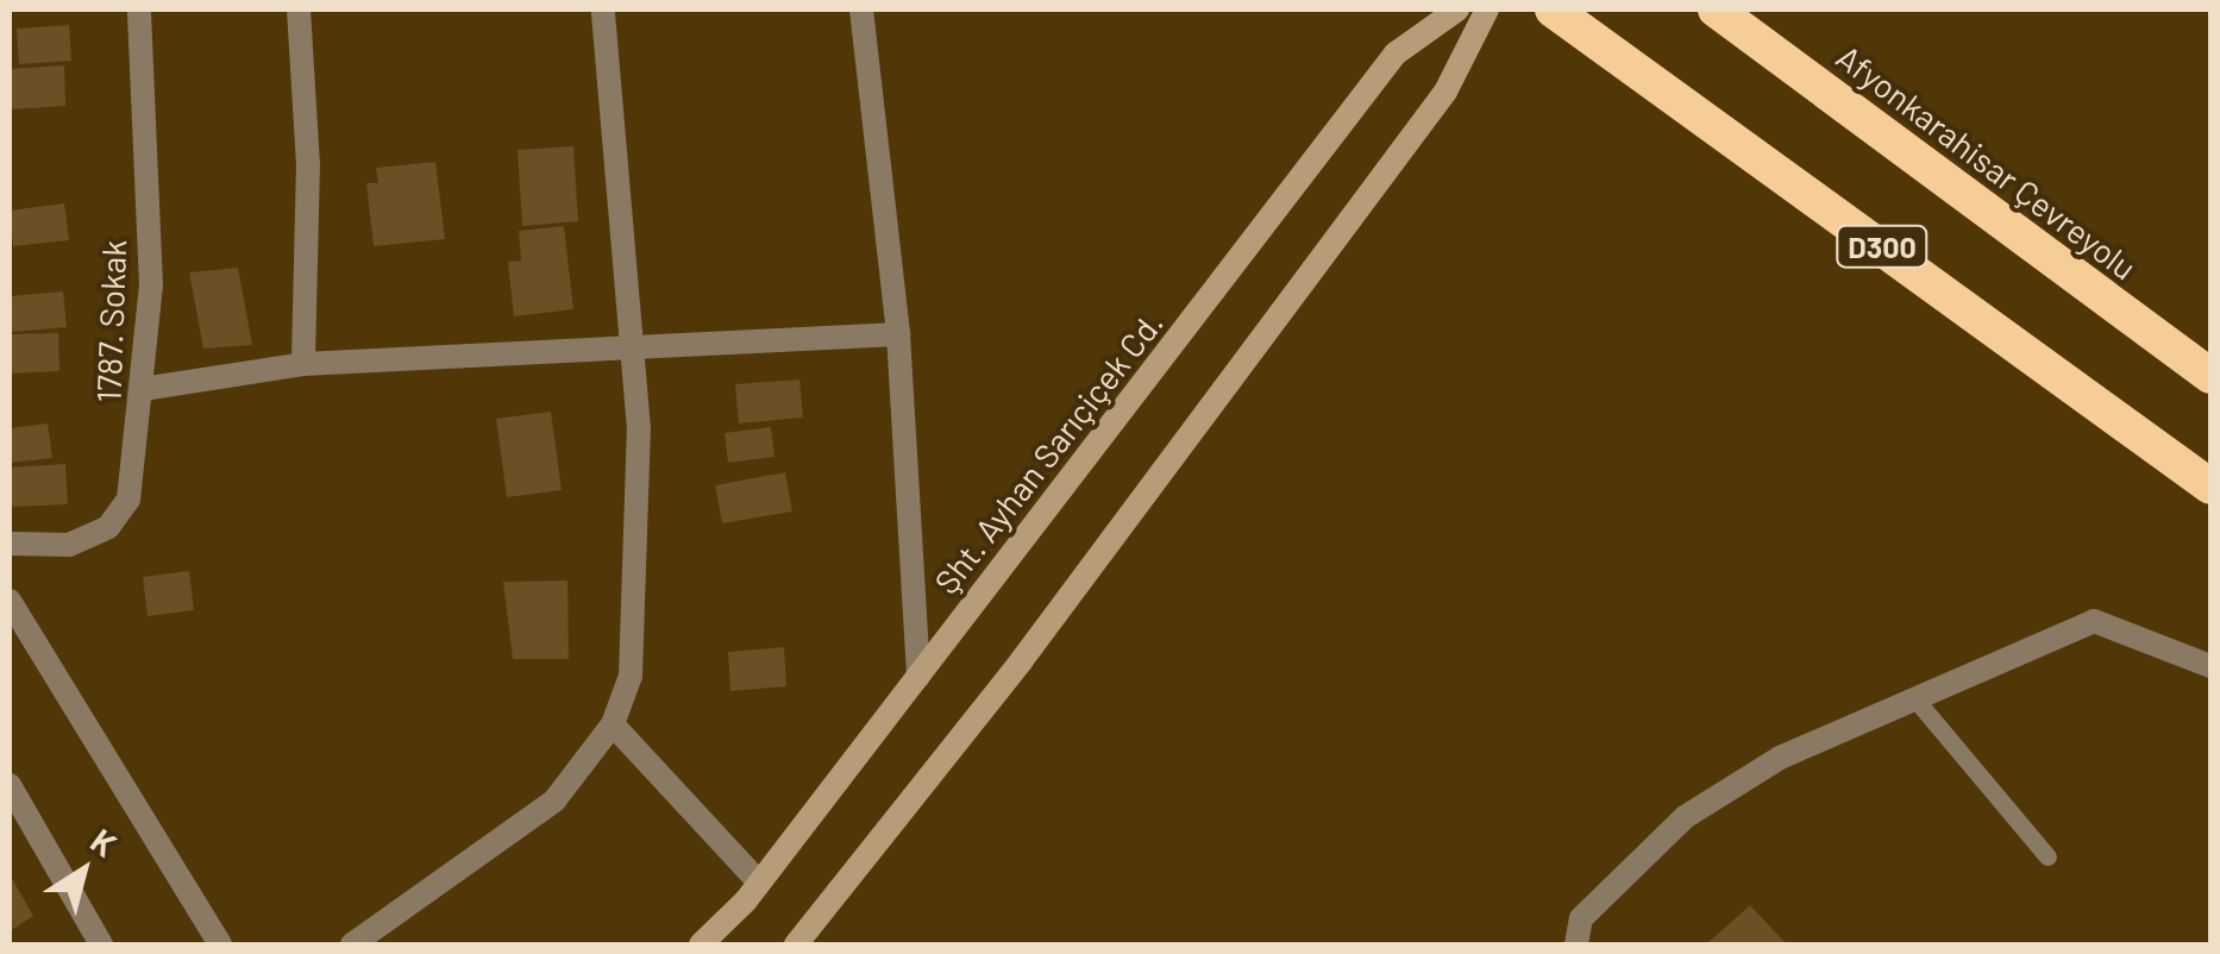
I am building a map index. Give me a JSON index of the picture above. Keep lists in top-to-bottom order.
{
  "streets": {
    "highway": ["Afyonkarahisar Çevreyolu", "D300"],
    "main road": ["Şht. Ayhan Sarıçiçek Cd."],
    "street": ["1787. Sokak"]
  },
  "north": "top right"
}
